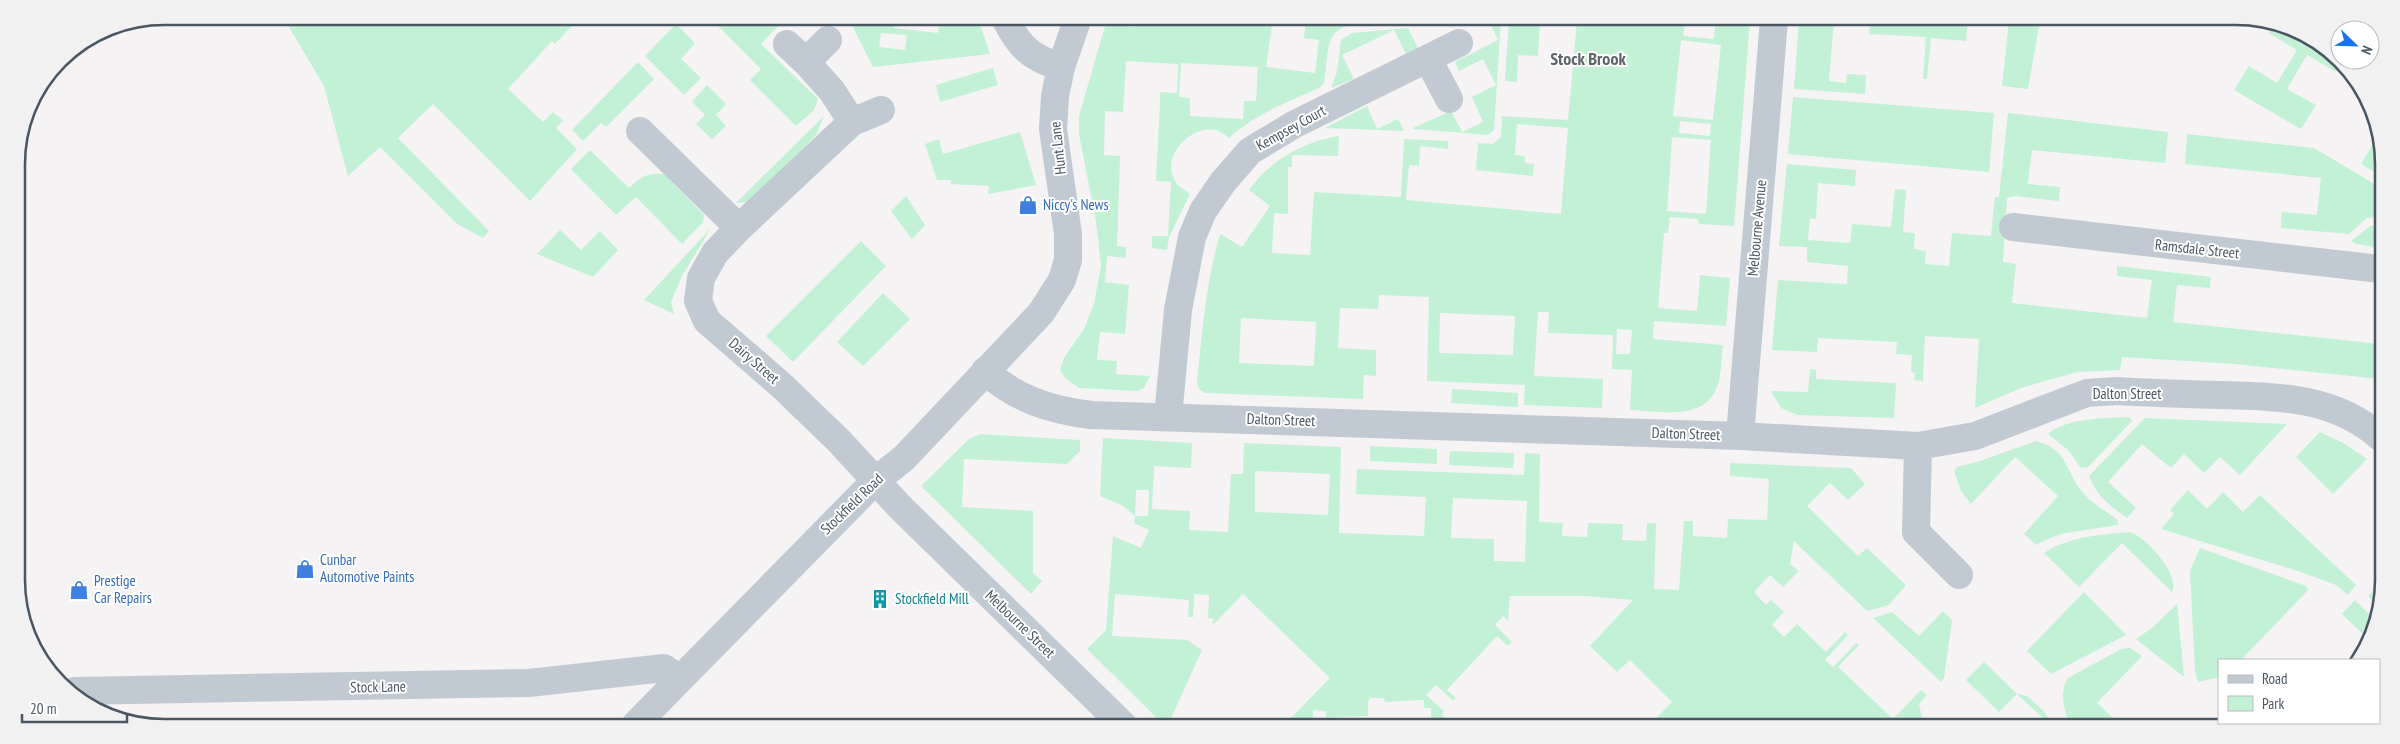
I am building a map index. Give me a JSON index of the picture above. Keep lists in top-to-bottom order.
{
  "streets": {
    "street": [
      "Kempsey Court",
      "Hunt Lane",
      "Melbourne Avenue",
      "Ramsdale Street",
      "Dairy Street",
      "Dalton Street",
      "Stockfield Road",
      "Melbourne Street",
      "Stock Lane"
    ]
  },
  "crossings": [
    ["Kempsey Court", "Dalton Street"],
    ["Hunt Lane", "Stockfield Road"],
    ["Melbourne Avenue", "Dalton Street"],
    ["Dairy Street", "Stockfield Road"],
    ["Dairy Street", "Melbourne Street"],
    ["Dalton Street", "Stockfield Road"],
    ["Stockfield Road", "Melbourne Street"],
    ["Stockfield Road", "Stock Lane"]
  ],
  "districts": ["Stock Brook"],
  "places": {
    "shop": ["Niccy's News", "Cunbar Automotive Paints", "Prestige Car Repairs"],
    "building": ["Stockfield Mill"]
  },
  "legend": ["Road", "Park"],
  "scale_bar": "20 m",
  "north": "bottom right"
}
